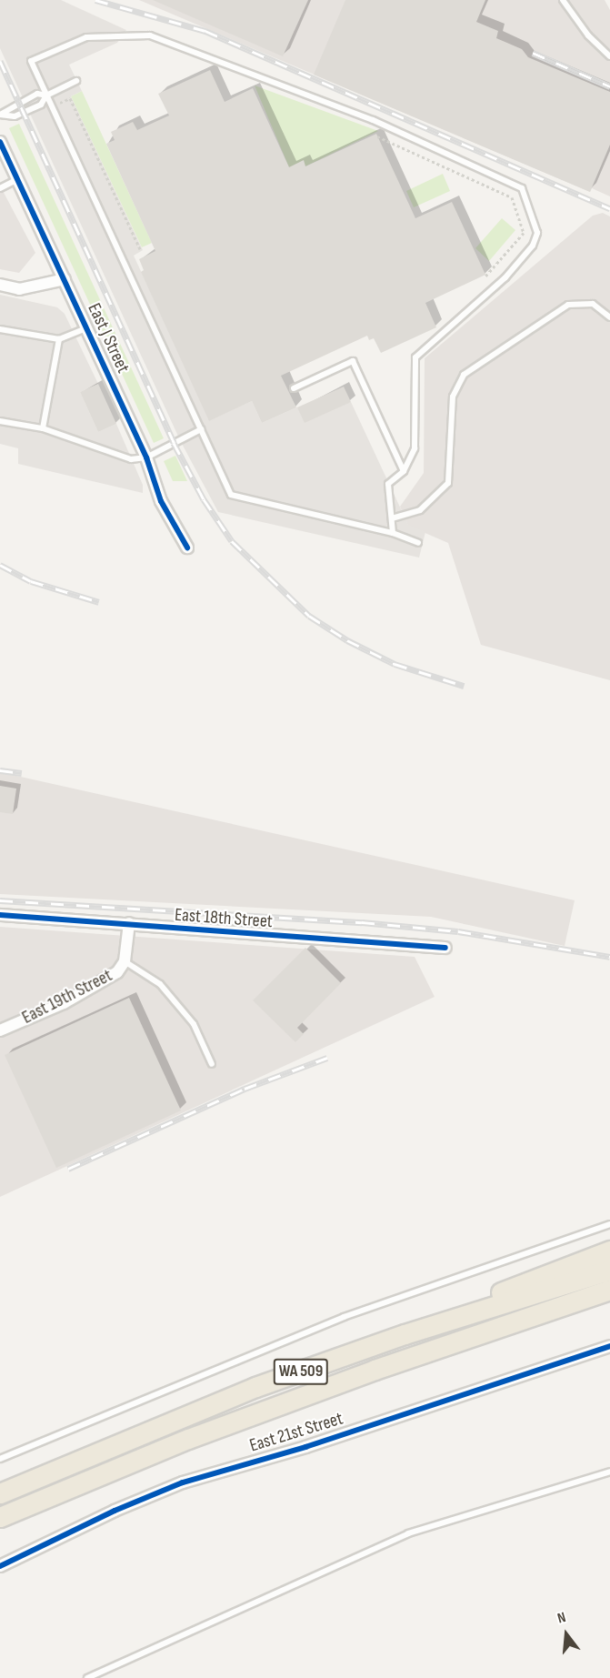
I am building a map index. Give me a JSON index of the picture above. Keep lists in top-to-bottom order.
{
  "streets": {
    "highway": ["WA 509"],
    "street": [
      "East J Street",
      "East 18th Street",
      "East 19th Street",
      "East 21st Street"
    ]
  },
  "crossings": [
    ["East 18th Street", "East 19th Street"]
  ],
  "north": "top"
}
